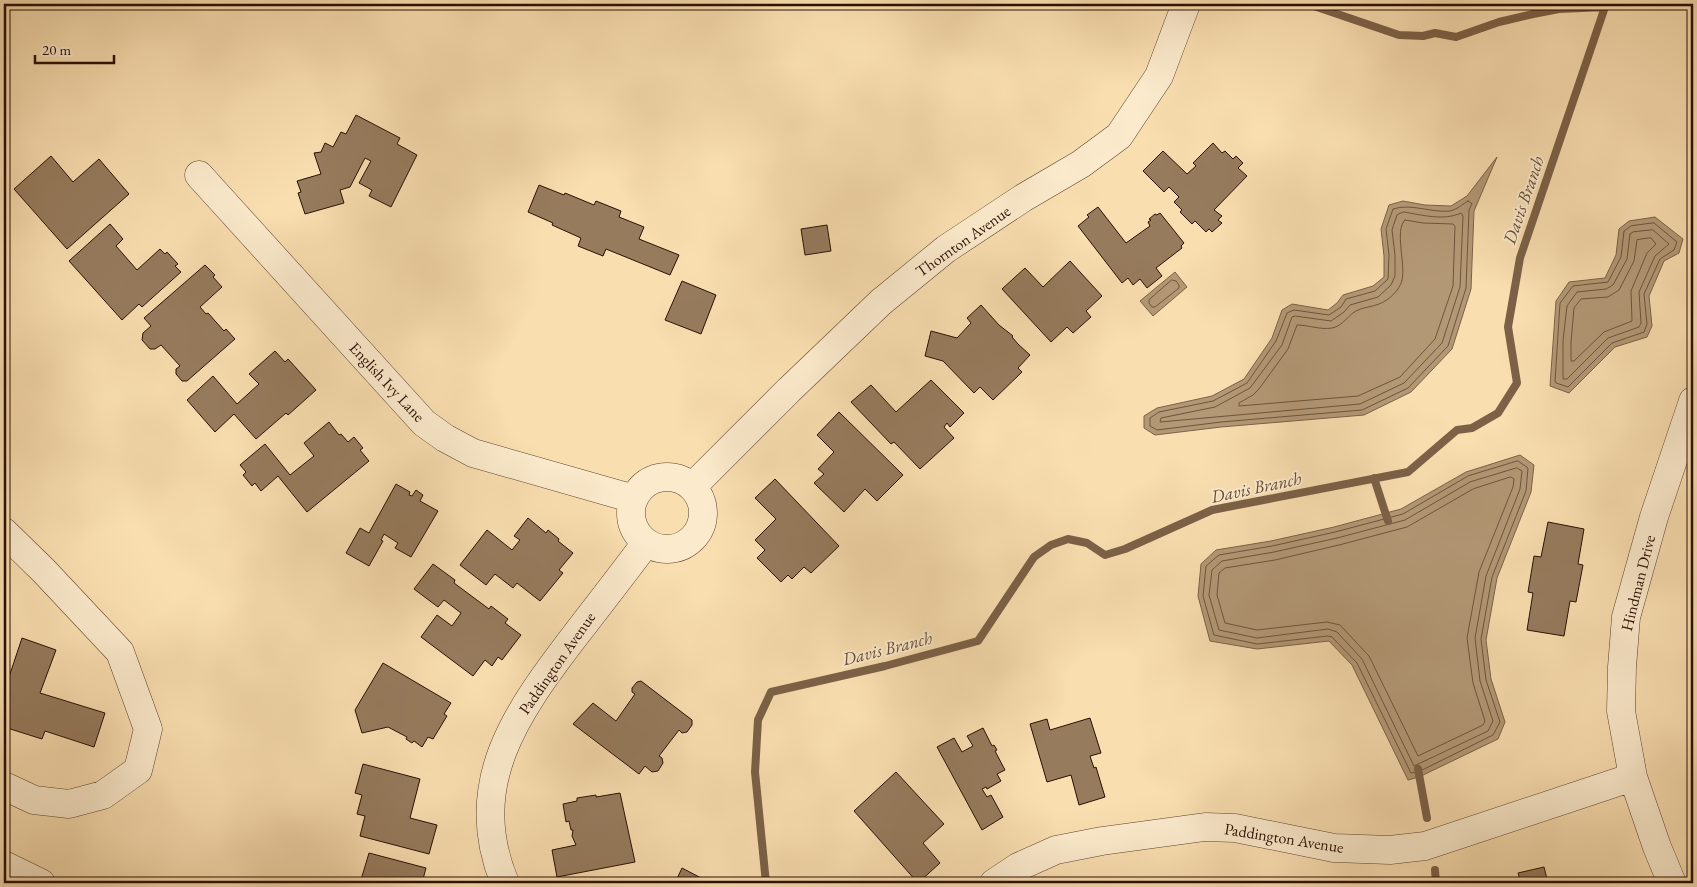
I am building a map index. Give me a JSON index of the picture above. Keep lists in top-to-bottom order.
{
  "streets": {
    "street": [
      "Thornton Avenue",
      "English Ivy Lane",
      "Hindman Drive",
      "Paddington Avenue"
    ]
  },
  "crossings": [
    ["Thornton Avenue", "English Ivy Lane"],
    ["Thornton Avenue", "Paddington Avenue"],
    ["English Ivy Lane", "Paddington Avenue"],
    ["Hindman Drive", "Paddington Avenue"]
  ],
  "water": ["Davis Branch"],
  "scale_bar": "20 m"
}
